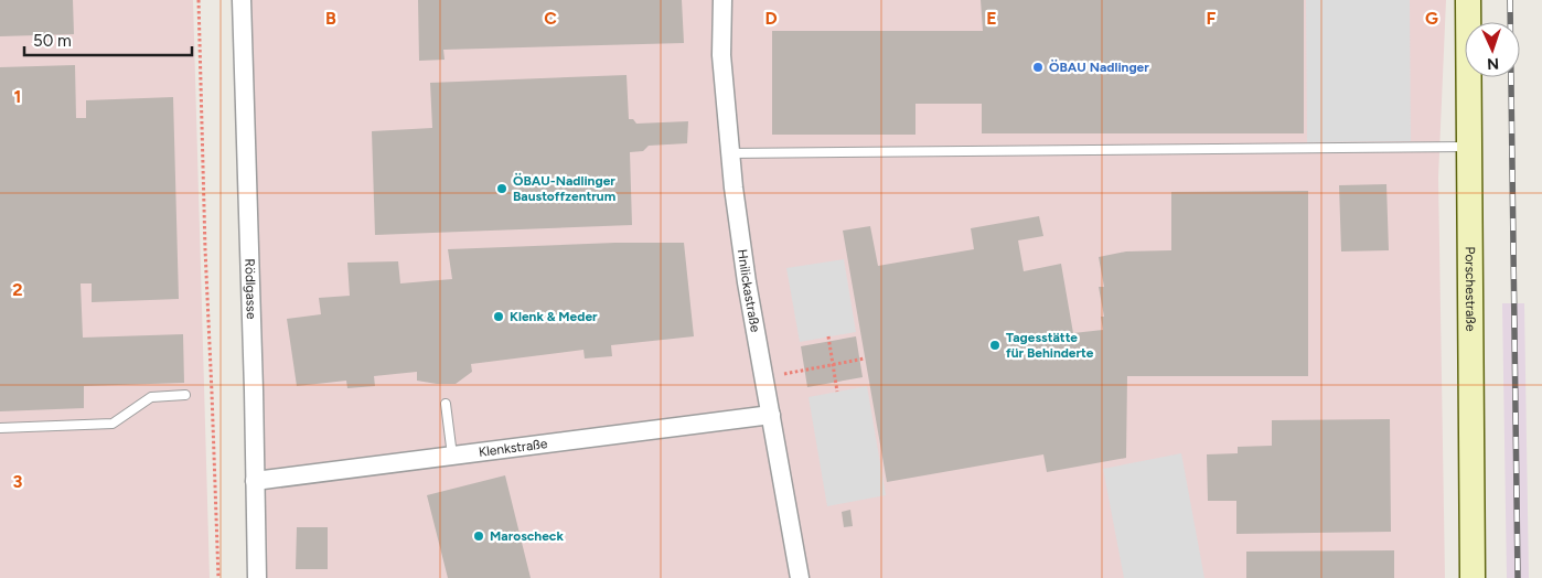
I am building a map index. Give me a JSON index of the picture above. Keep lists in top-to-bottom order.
{
  "streets": {
    "street": [
      "Rödlgasse",
      "Porschestraße",
      "Hnilickastraße",
      "Klenkstraße"
    ]
  },
  "crossings": [
    ["Rödlgasse", "Klenkstraße"],
    ["Hnilickastraße", "Klenkstraße"]
  ],
  "places": [
    "ÖBAU Nadlinger",
    "ÖBAU-Nadlinger Baustoffzentrum",
    "Klenk & Meder",
    "Tagesstätte für Behinderte",
    "Maroscheck"
  ],
  "scale_bar": "50 m",
  "north": "bottom",
  "grid": {
    "columns": [
      "B",
      "C",
      "D",
      "E",
      "F",
      "G"
    ],
    "rows": ["1", "2", "3"]
  }
}
